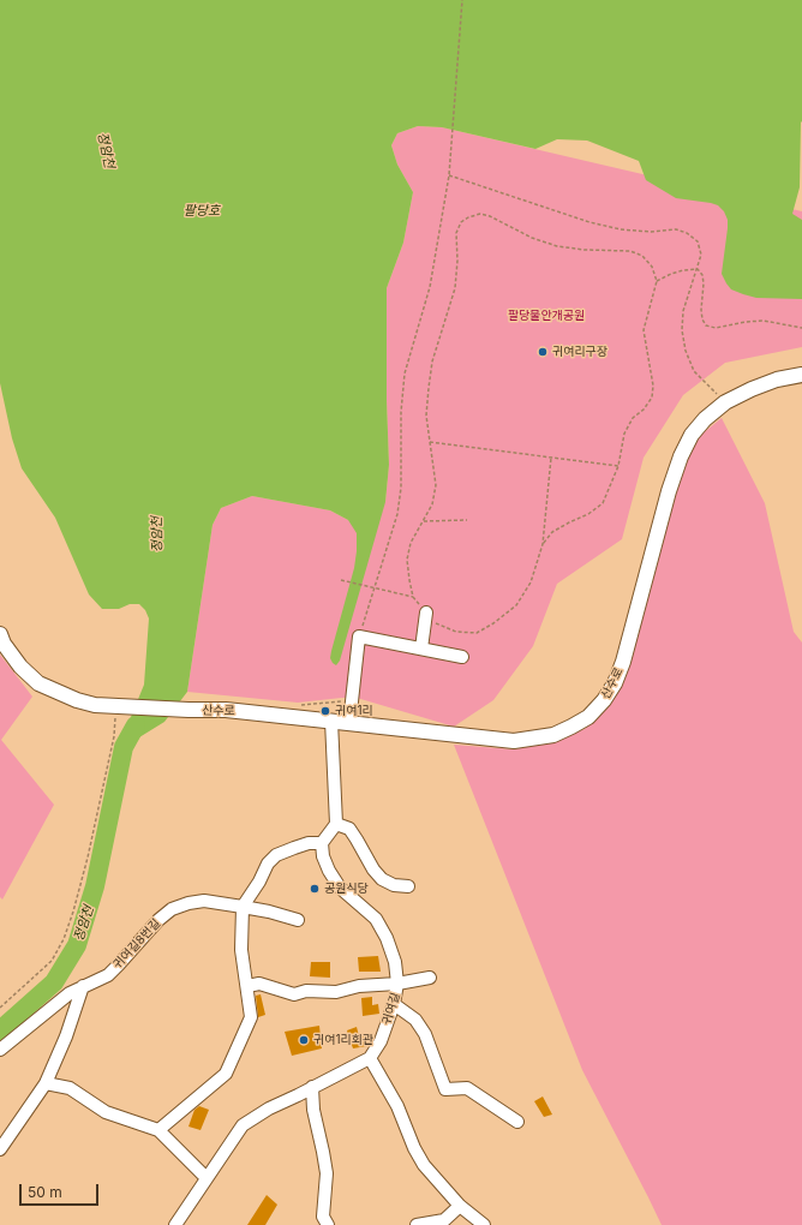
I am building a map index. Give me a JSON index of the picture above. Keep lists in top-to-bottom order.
{
  "streets": {
    "main road": ["산수로"],
    "street": ["귀여길8번길", "귀여길"]
  },
  "water": ["정암천", "팔당호"],
  "parks": ["팔당물안개공원"],
  "places": [
    "귀여리구장",
    "귀여1리",
    "공원식당",
    "귀여1리회관"
  ],
  "scale_bar": "50 m"
}
